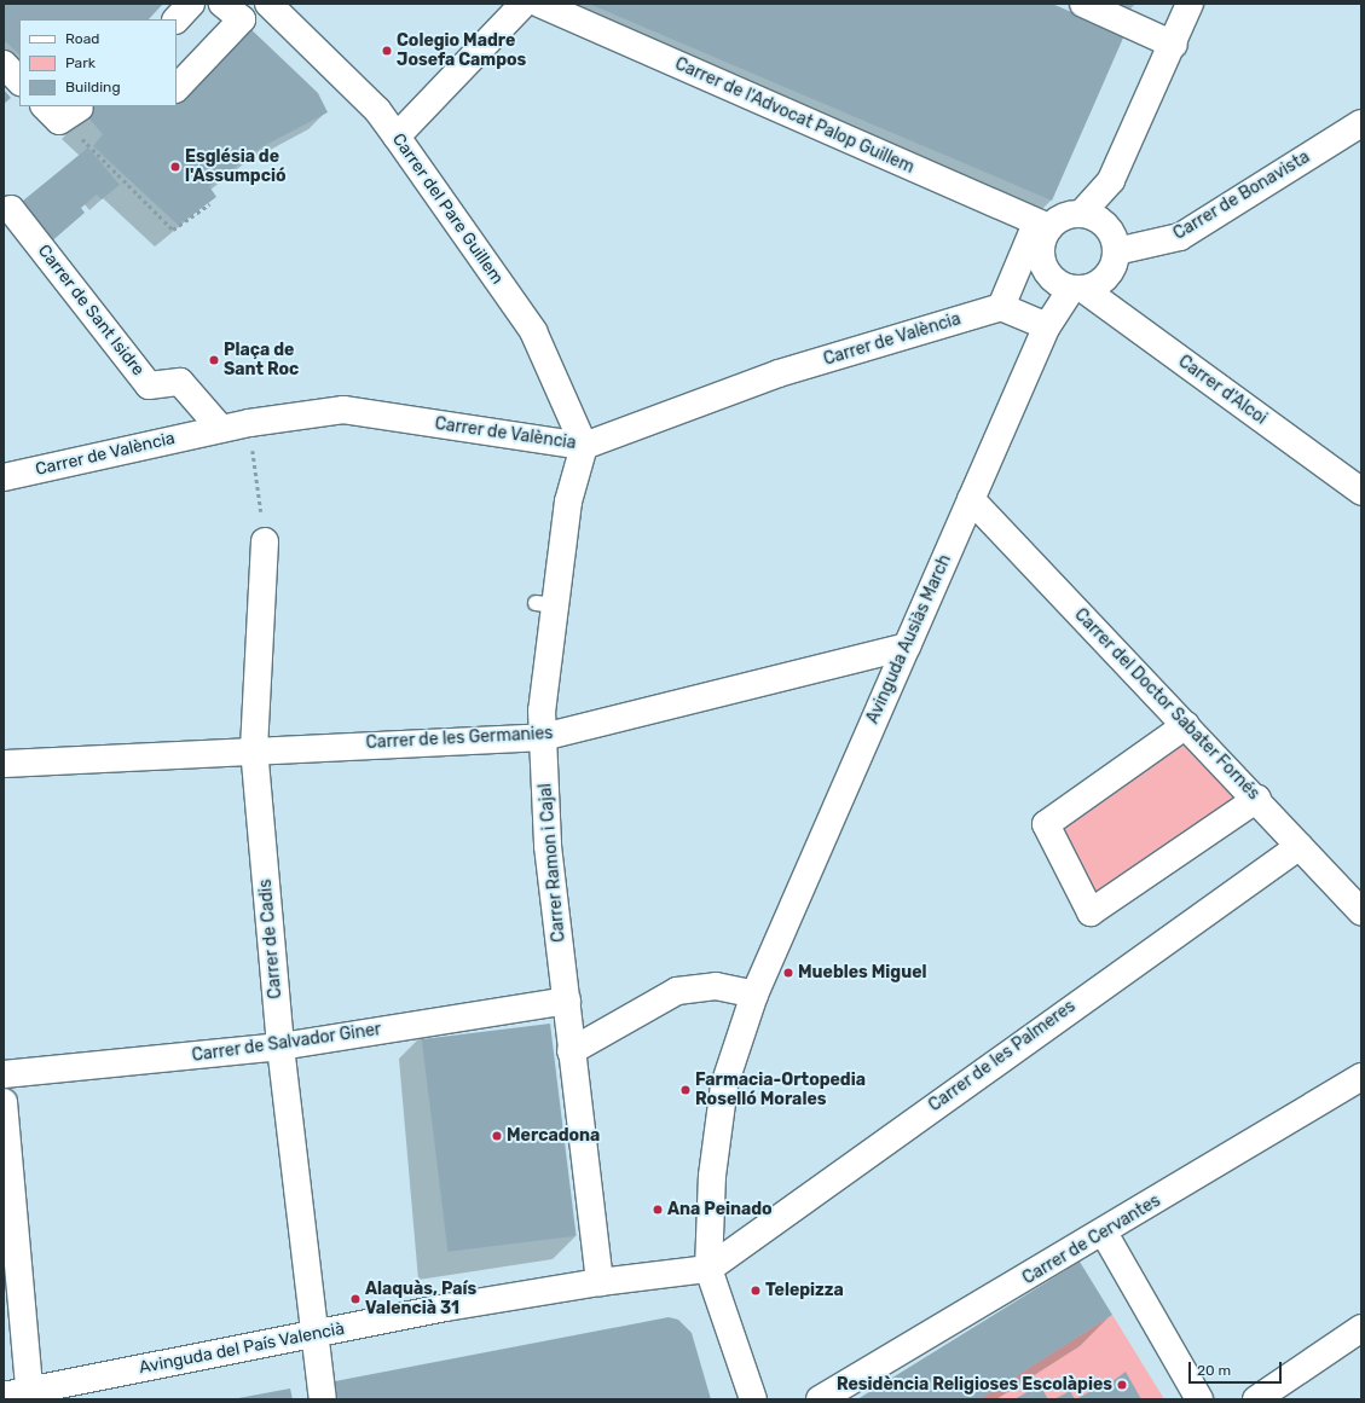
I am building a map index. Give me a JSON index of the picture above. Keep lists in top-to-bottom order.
{
  "streets": {
    "street": [
      "Carrer de l'Advocat Palop Guillem",
      "Carrer de Bonavista",
      "Carrer del Pare Guillem",
      "Carrer de Sant Isidre",
      "Carrer de València",
      "Carrer d'Alcoi",
      "Avinguda Ausiàs March",
      "Carrer del Doctor Sabater Fornés",
      "Carrer de les Germanies",
      "Carrer Ramon i Cajal",
      "Carrer de Cadis",
      "Carrer de Salvador Giner",
      "Carrer de les Palmeres",
      "Carrer de Cervantes",
      "Avinguda del País Valencià"
    ]
  },
  "crossings": [
    ["Carrer de l'Advocat Palop Guillem", "Carrer de Bonavista"],
    ["Carrer de l'Advocat Palop Guillem", "Carrer d'Alcoi"],
    ["Carrer de l'Advocat Palop Guillem", "Avinguda Ausiàs March"],
    ["Carrer de Bonavista", "Carrer d'Alcoi"],
    ["Carrer de Bonavista", "Avinguda Ausiàs March"],
    ["Carrer del Pare Guillem", "Carrer de València"],
    ["Carrer del Pare Guillem", "Carrer Ramon i Cajal"],
    ["Carrer de Sant Isidre", "Carrer de València"],
    ["Carrer de València", "Carrer Ramon i Cajal"],
    ["Carrer d'Alcoi", "Avinguda Ausiàs March"],
    ["Avinguda Ausiàs March", "Carrer del Doctor Sabater Fornés"],
    ["Avinguda Ausiàs March", "Carrer de les Germanies"],
    ["Avinguda Ausiàs March", "Carrer de les Palmeres"],
    ["Avinguda Ausiàs March", "Avinguda del País Valencià"],
    ["Carrer del Doctor Sabater Fornés", "Carrer de les Palmeres"],
    ["Carrer de les Germanies", "Carrer Ramon i Cajal"],
    ["Carrer de les Germanies", "Carrer de Cadis"],
    ["Carrer Ramon i Cajal", "Carrer de Salvador Giner"],
    ["Carrer Ramon i Cajal", "Avinguda del País Valencià"],
    ["Carrer de Cadis", "Carrer de Salvador Giner"],
    ["Carrer de Cadis", "Avinguda del País Valencià"],
    ["Carrer de les Palmeres", "Avinguda del País Valencià"]
  ],
  "places": [
    "Colegio Madre Josefa Campos",
    "Església de l'Assumpció",
    "Plaça de Sant Roc",
    "Muebles Miguel",
    "Farmacia-Ortopedia Roselló Morales",
    "Mercadona",
    "Ana Peinado",
    "Telepizza",
    "Alaquàs, País Valencià 31",
    "Residència Religioses Escolàpies"
  ],
  "legend": ["Road", "Park", "Building"],
  "scale_bar": "20 m"
}
